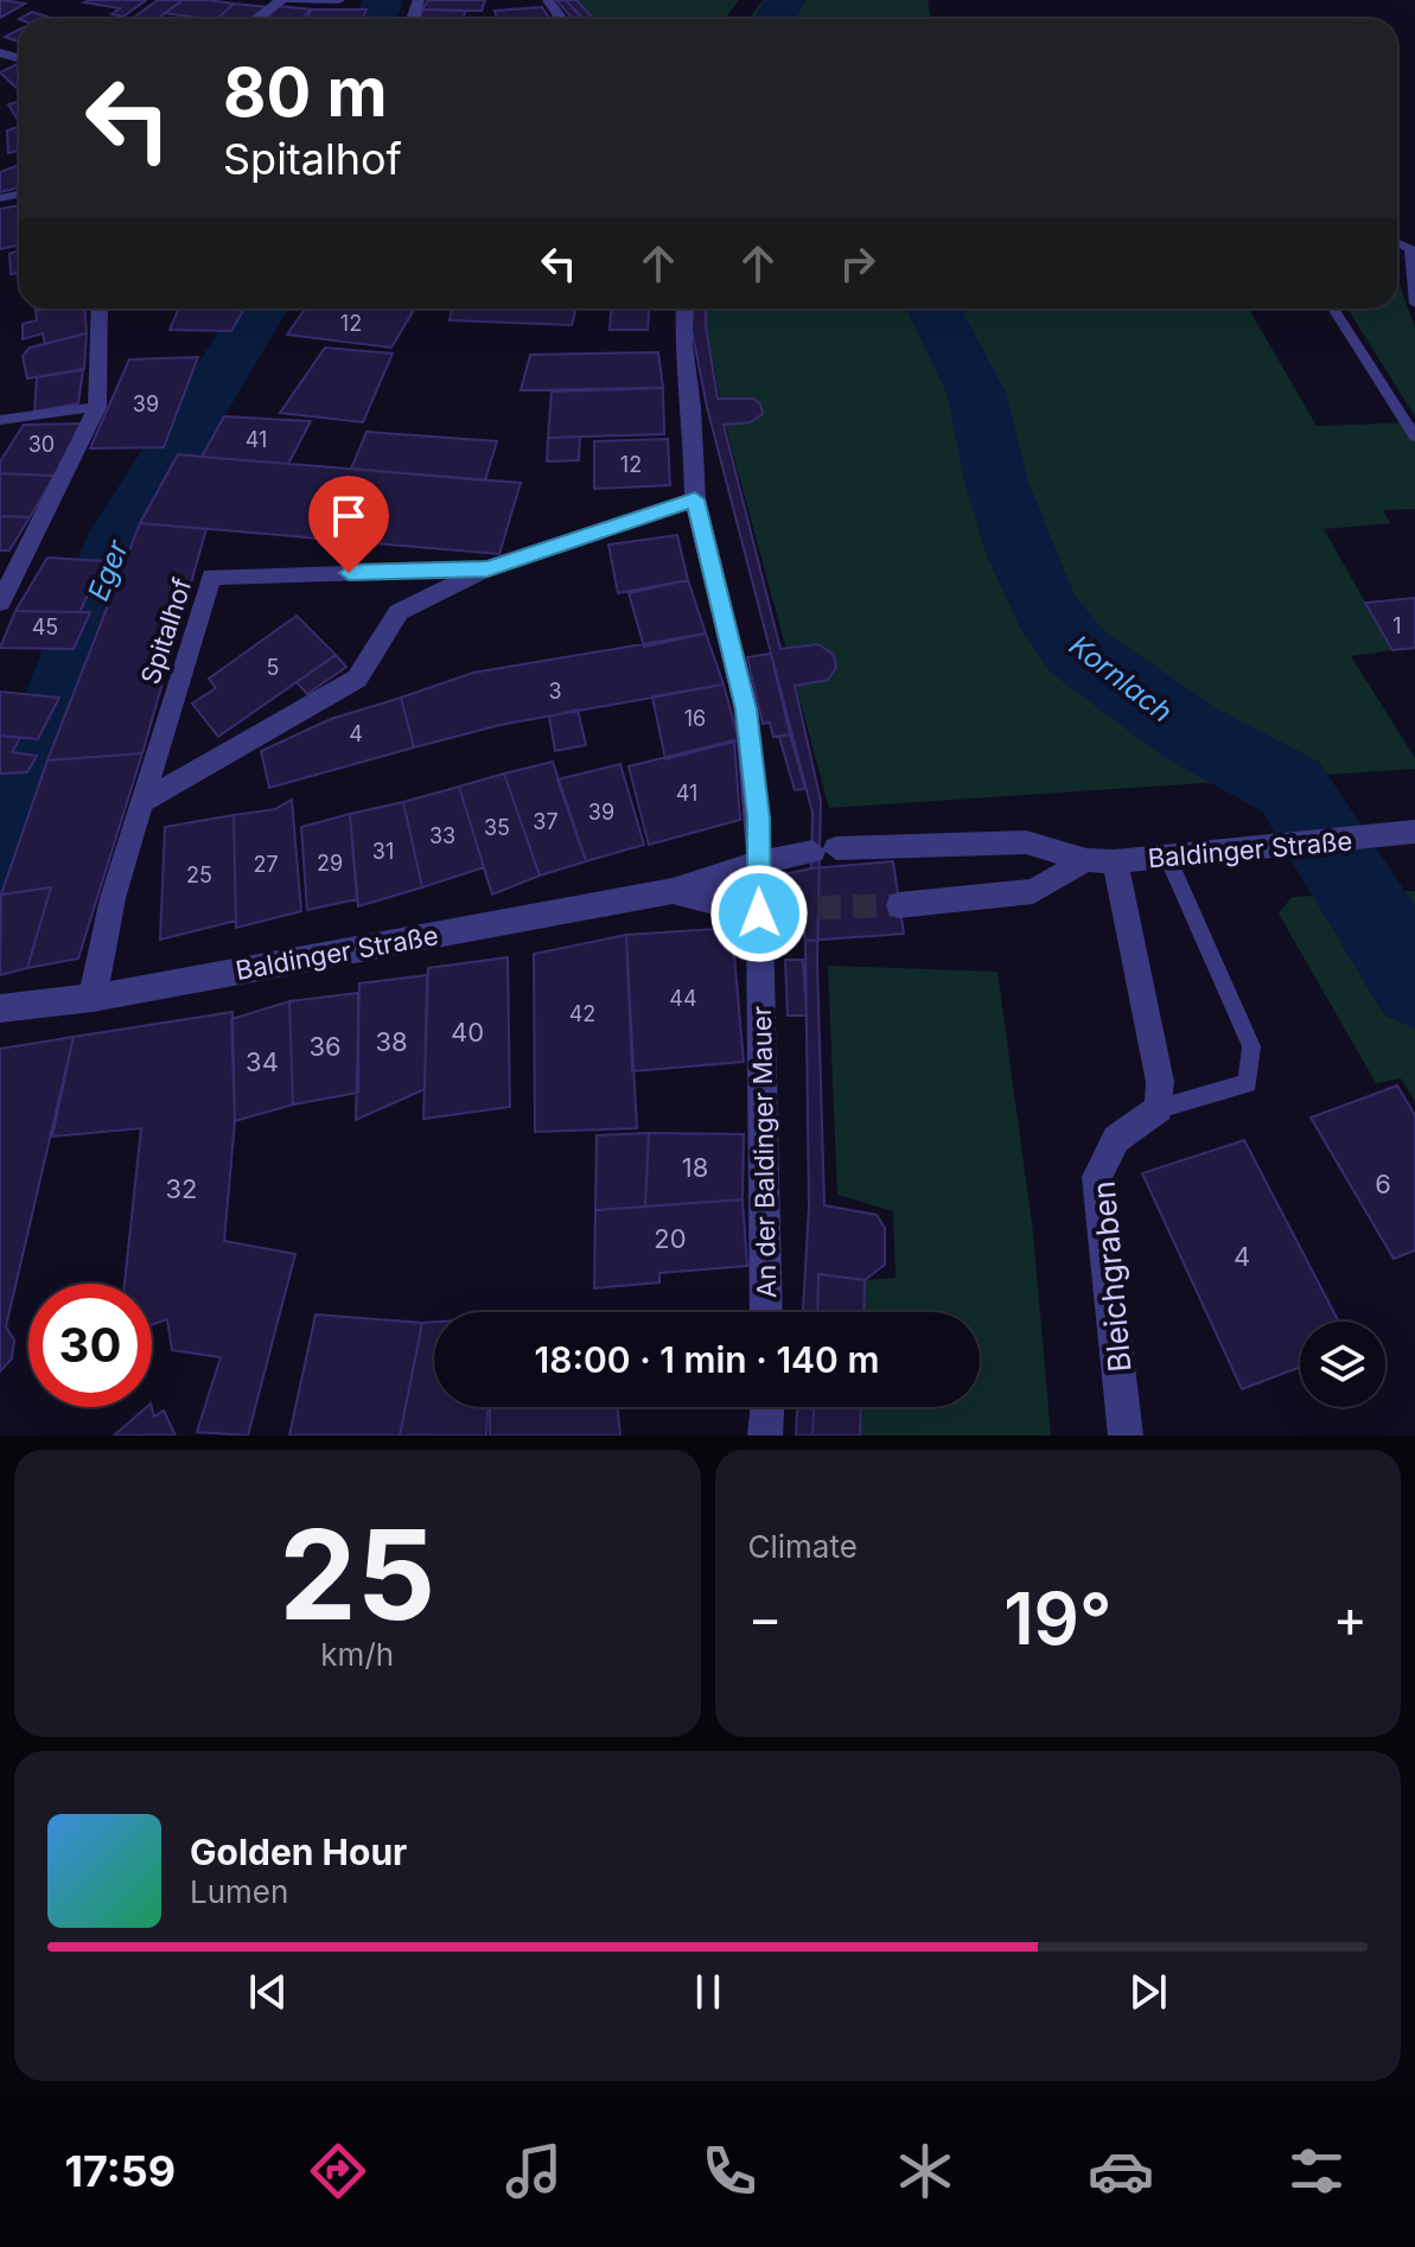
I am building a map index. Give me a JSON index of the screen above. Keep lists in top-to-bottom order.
{
  "streets": {
    "street": [
      "Spitalhof",
      "Baldinger Straße",
      "An der Baldinger Mauer",
      "Bleichgraben"
    ]
  },
  "crossings": [
    ["Spitalhof", "Baldinger Straße"],
    ["Spitalhof", "An der Baldinger Mauer"],
    ["Baldinger Straße", "An der Baldinger Mauer"]
  ],
  "water": ["Eger", "Kornlach"],
  "house_numbers": [
    "12",
    "39",
    "41",
    "30",
    "12",
    "1",
    "45",
    "5",
    "3",
    "16",
    "4",
    "41",
    "39",
    "37",
    "35",
    "33",
    "31",
    "29",
    "27",
    "25",
    "44",
    "42",
    "40",
    "38",
    "36",
    "34",
    "18",
    "6",
    "32",
    "20",
    "4"
  ],
  "page": {
    "turn": ["80 m", "Spitalhof"],
    "limit": "30",
    "trip": "18:00 · 1 min · 140 m",
    "tile": [
      ["25", "km/h"],
      "Climate"
    ],
    "heat": ["−", "19°", "+"],
    "song": ["Golden Hour", "Lumen"],
    "tabs": "17:59"
  }
}
